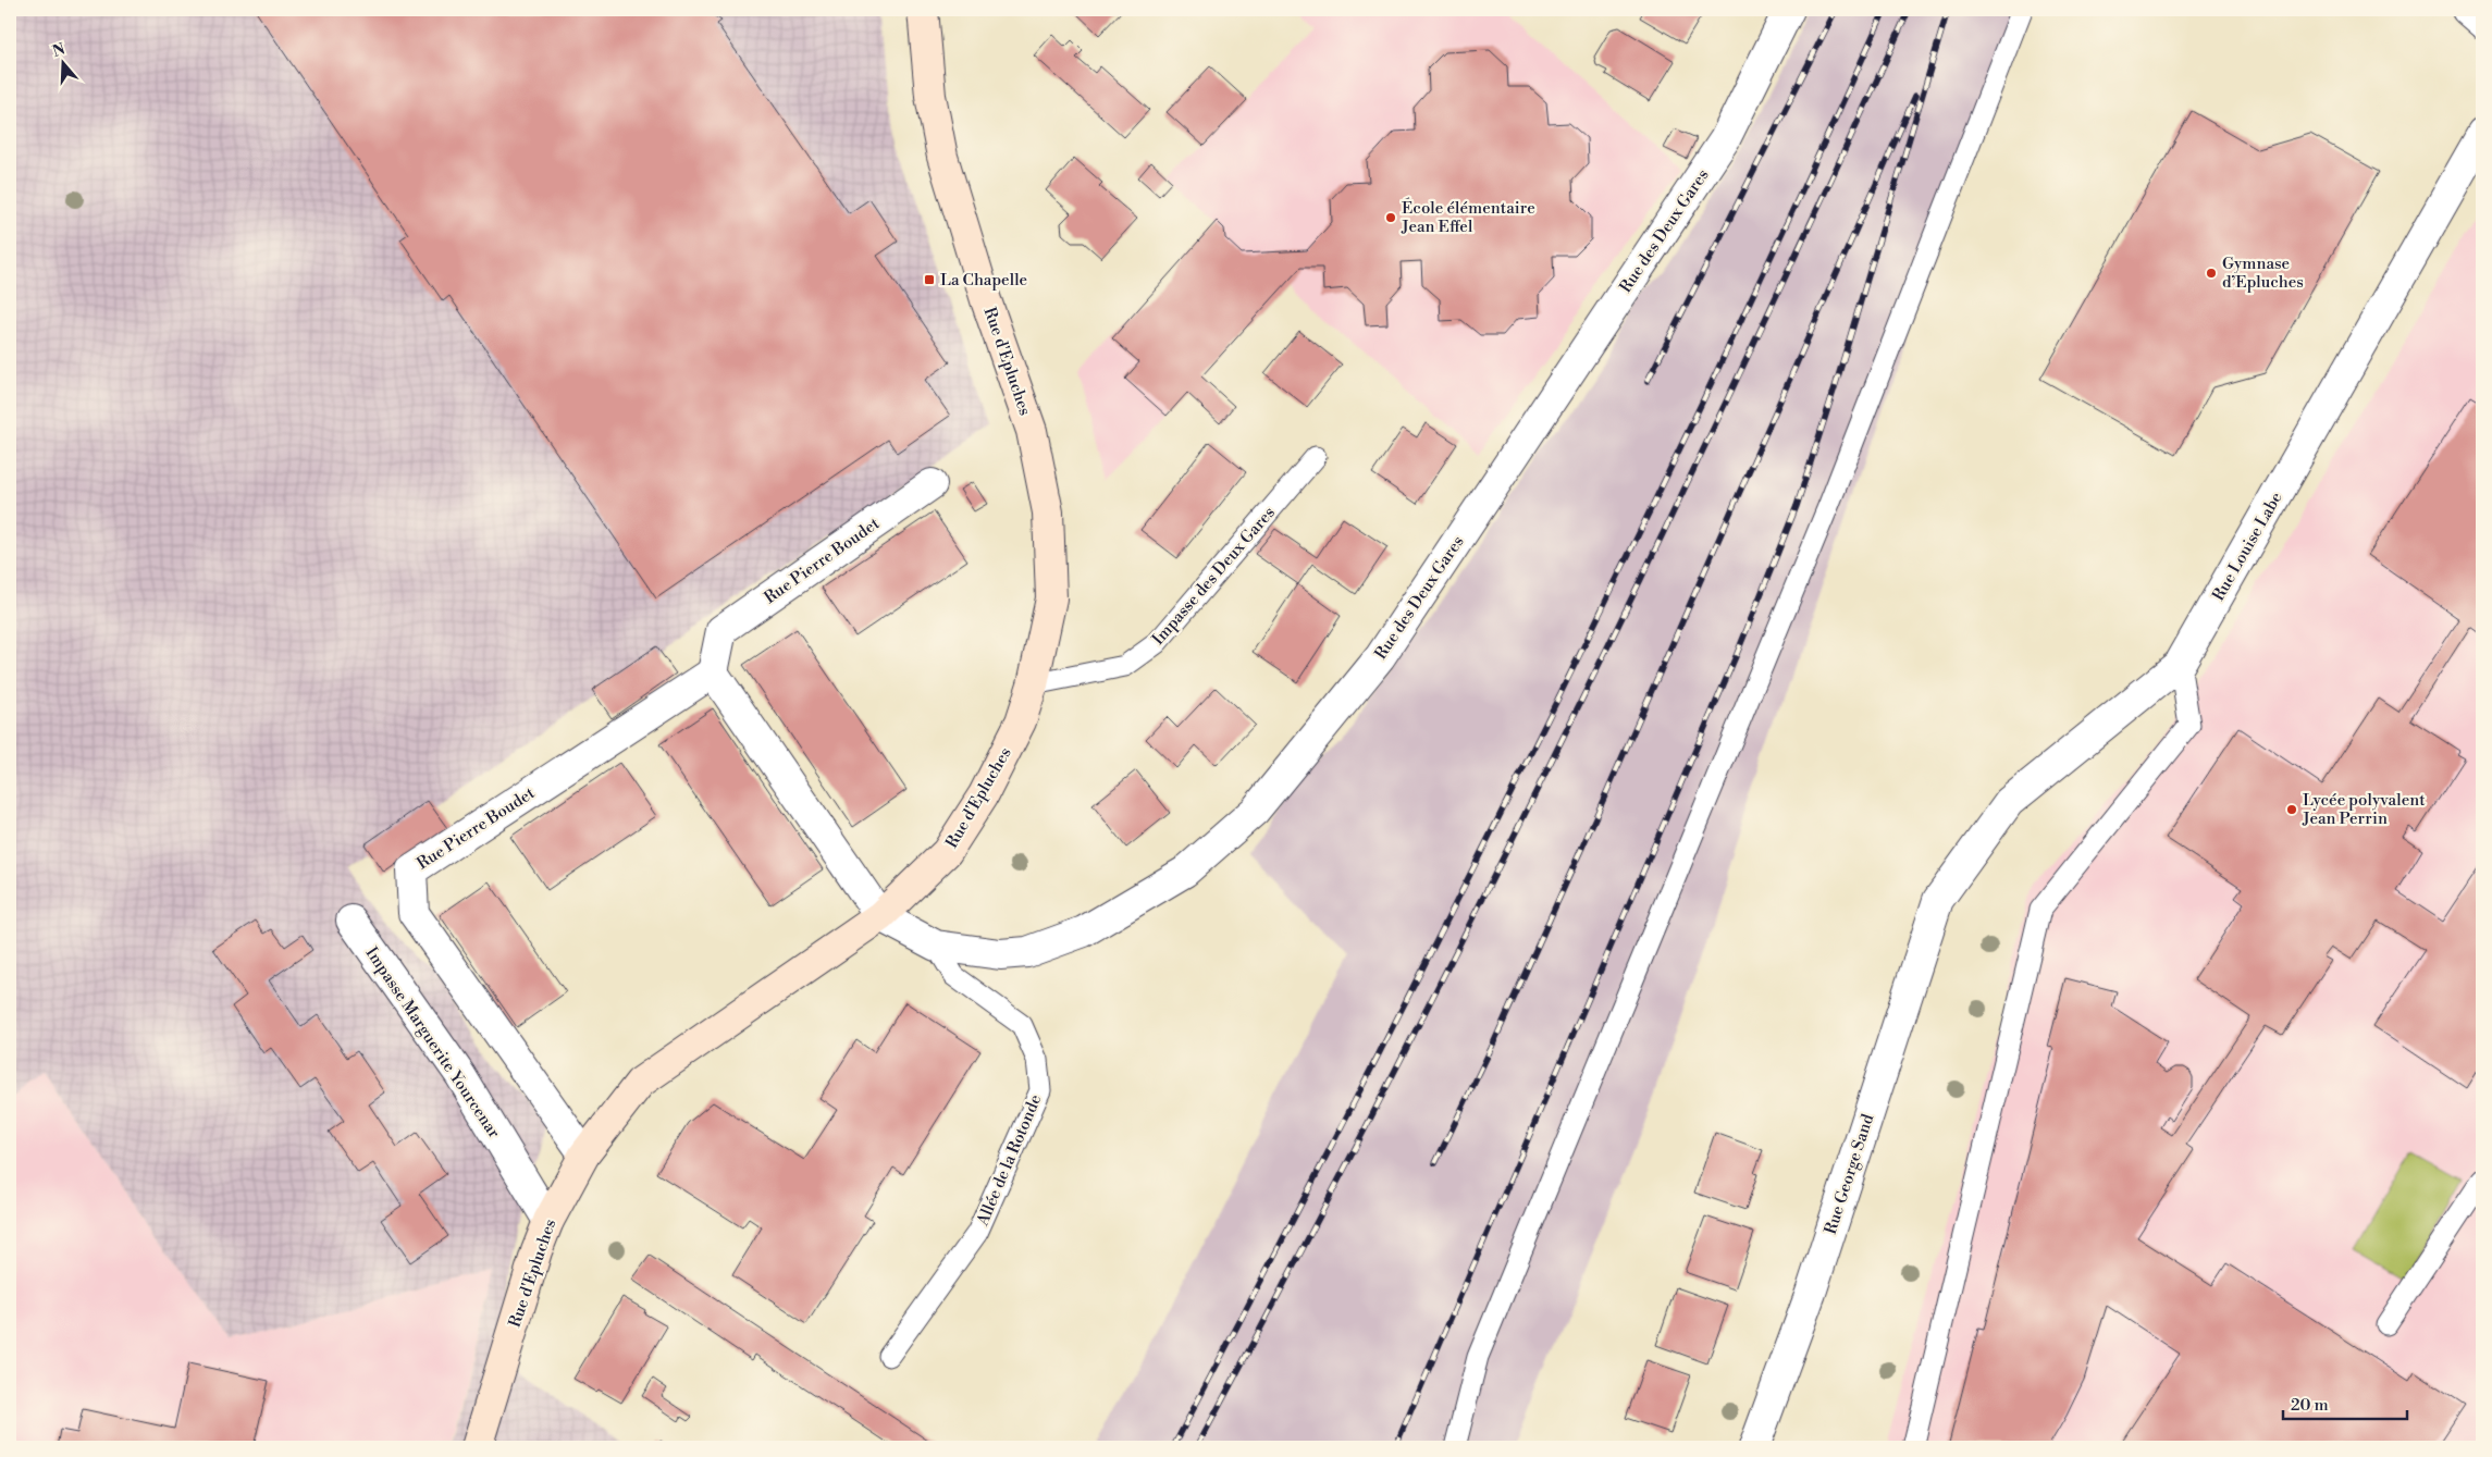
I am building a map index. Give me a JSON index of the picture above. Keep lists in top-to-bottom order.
{
  "streets": {
    "street": [
      "Rue des Deux Gares",
      "Rue d'Epluches",
      "Rue Louise Labe",
      "Rue Pierre Boudet",
      "Impasse Marguerite Yourcenar",
      "Rue George Sand"
    ],
    "lane": ["Impasse des Deux Gares", "Allée de la Rotonde"]
  },
  "crossings": [
    ["Rue des Deux Gares", "Rue d'Epluches"],
    ["Rue des Deux Gares", "Allée de la Rotonde"],
    ["Rue d'Epluches", "Rue Pierre Boudet"],
    ["Rue d'Epluches", "Impasse des Deux Gares"],
    ["Rue d'Epluches", "Impasse Marguerite Yourcenar"],
    ["Rue Louise Labe", "Rue George Sand"]
  ],
  "places": {
    "other": ["École élémentaire Jean Effel", "Gymnase d’Epluches", "Lycée polyvalent Jean Perrin"],
    "transit": ["La Chapelle"]
  },
  "scale_bar": "20 m",
  "north": "top"
}
